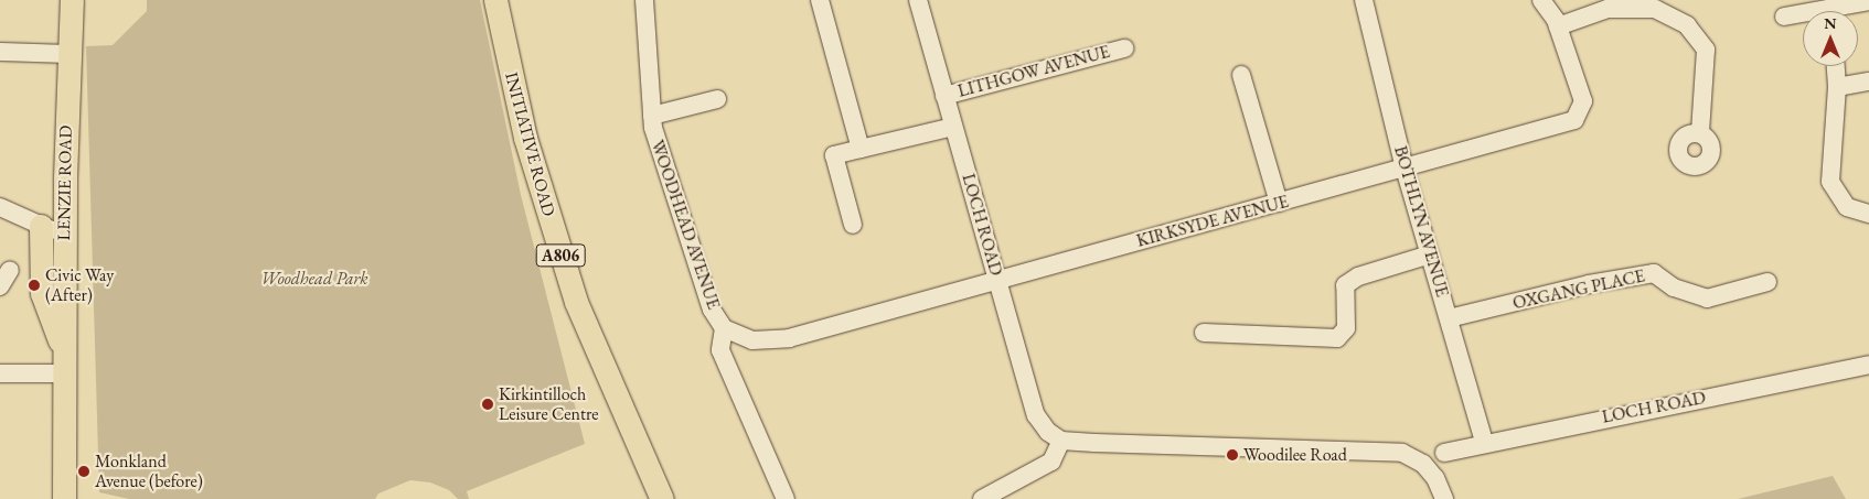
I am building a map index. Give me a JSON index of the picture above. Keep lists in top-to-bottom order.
{
  "streets": {
    "main road": ["INITIATIVE ROAD", "LENZIE ROAD", "A806"],
    "street": [
      "LITHGOW AVENUE",
      "KIRKSYDE AVENUE",
      "BOTHLYN AVENUE",
      "WOODHEAD AVENUE",
      "LOCH ROAD",
      "OXGANG PLACE"
    ]
  },
  "crossings": [
    ["LITHGOW AVENUE", "LOCH ROAD"],
    ["KIRKSYDE AVENUE", "BOTHLYN AVENUE"],
    ["KIRKSYDE AVENUE", "WOODHEAD AVENUE"],
    ["KIRKSYDE AVENUE", "LOCH ROAD"],
    ["BOTHLYN AVENUE", "LOCH ROAD"],
    ["BOTHLYN AVENUE", "OXGANG PLACE"]
  ],
  "parks": ["Woodhead Park"],
  "places": [
    "Civic Way (After)",
    "Kirkintilloch Leisure Centre",
    "Woodilee Road",
    "Monkland Avenue (before)"
  ],
  "north": "top"
}
